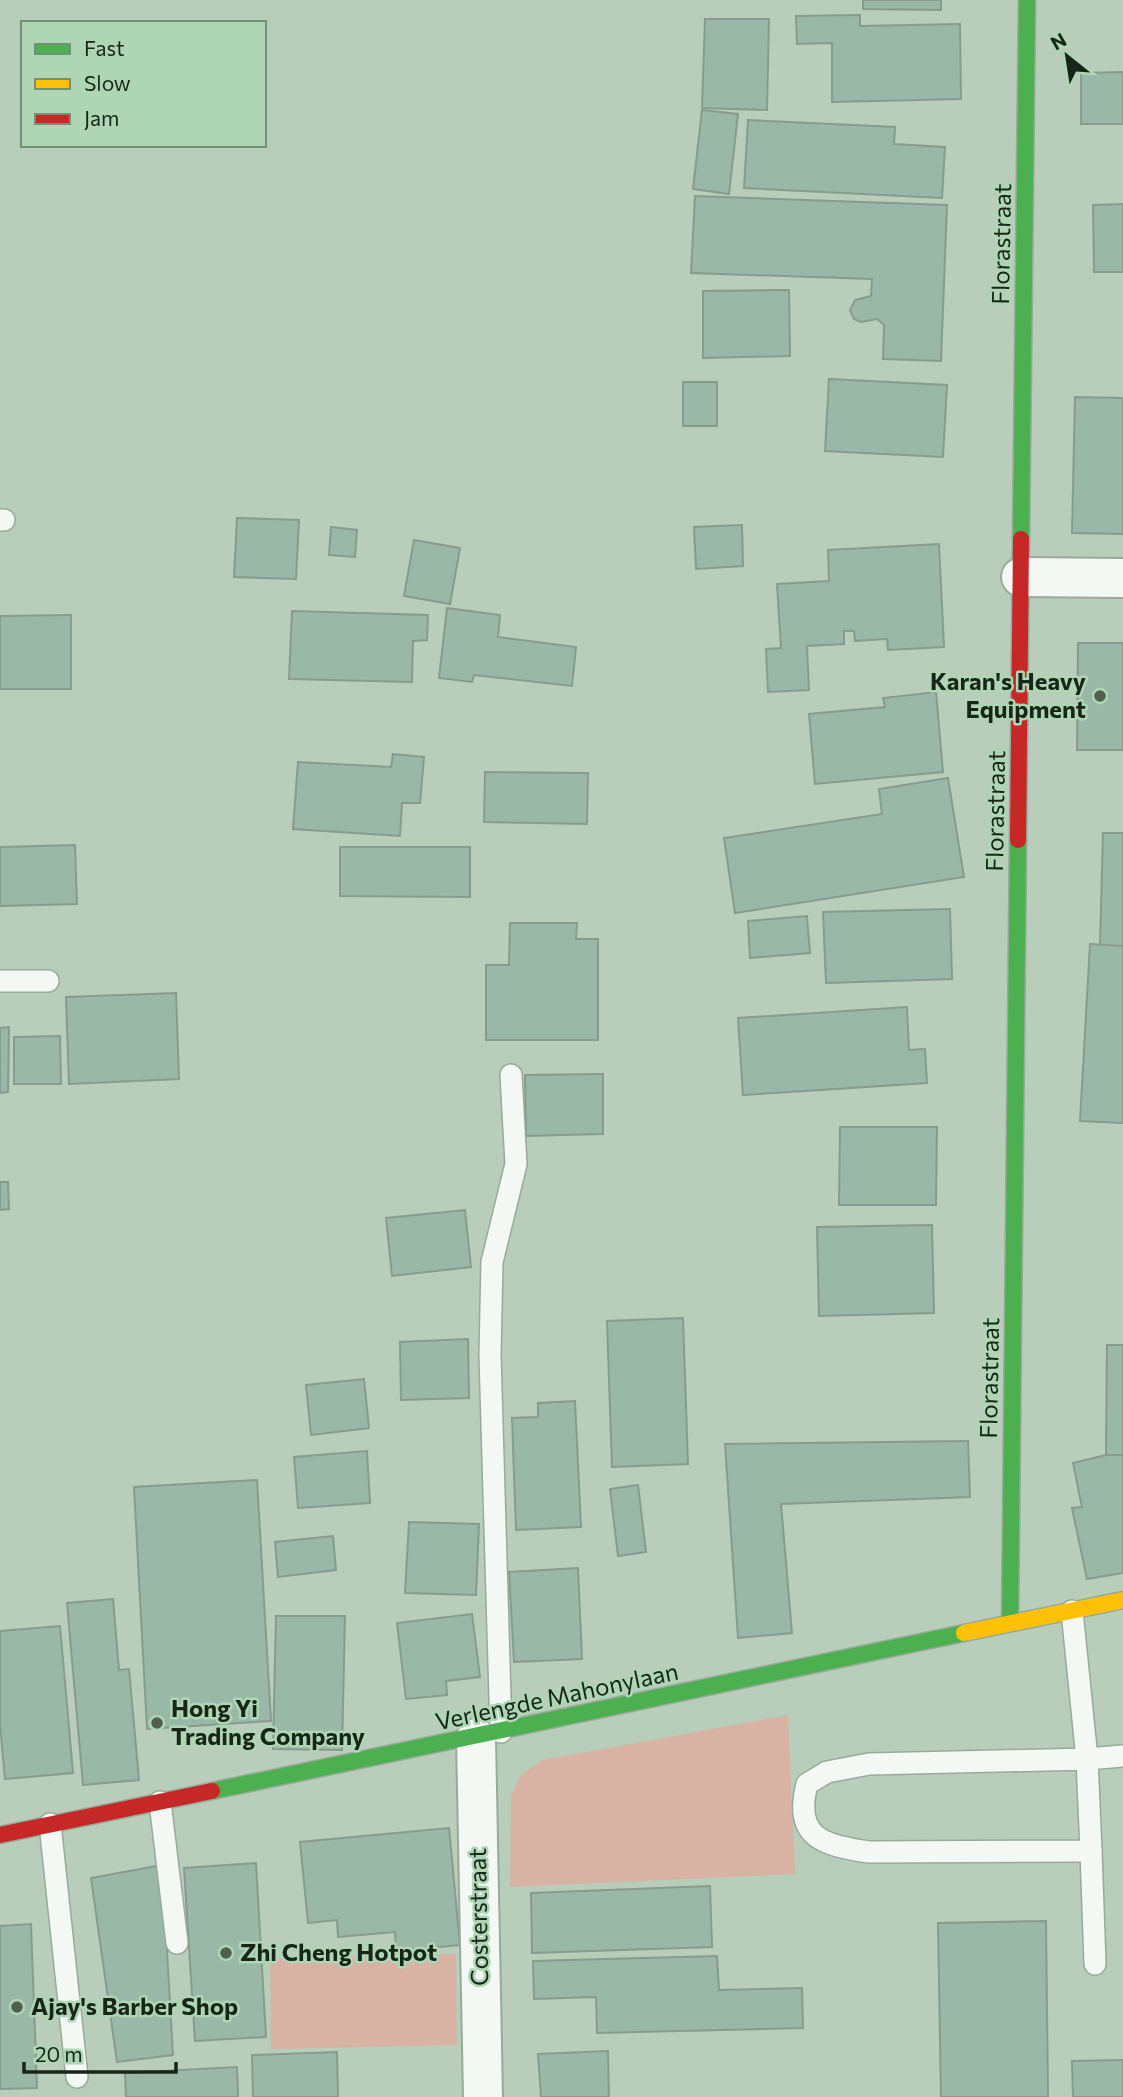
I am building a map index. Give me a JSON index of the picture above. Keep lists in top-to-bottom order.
{
  "streets": {
    "street": ["Florastraat", "Verlengde Mahonylaan", "Costerstraat"]
  },
  "crossings": [
    ["Florastraat", "Verlengde Mahonylaan"],
    ["Verlengde Mahonylaan", "Costerstraat"]
  ],
  "places": [
    "Karan's Heavy Equipment",
    "Hong Yi Trading Company",
    "Zhi Cheng Hotpot",
    "Ajay's Barber Shop"
  ],
  "legend": ["Fast", "Slow", "Jam"],
  "scale_bar": "20 m",
  "north": "top left"
}
